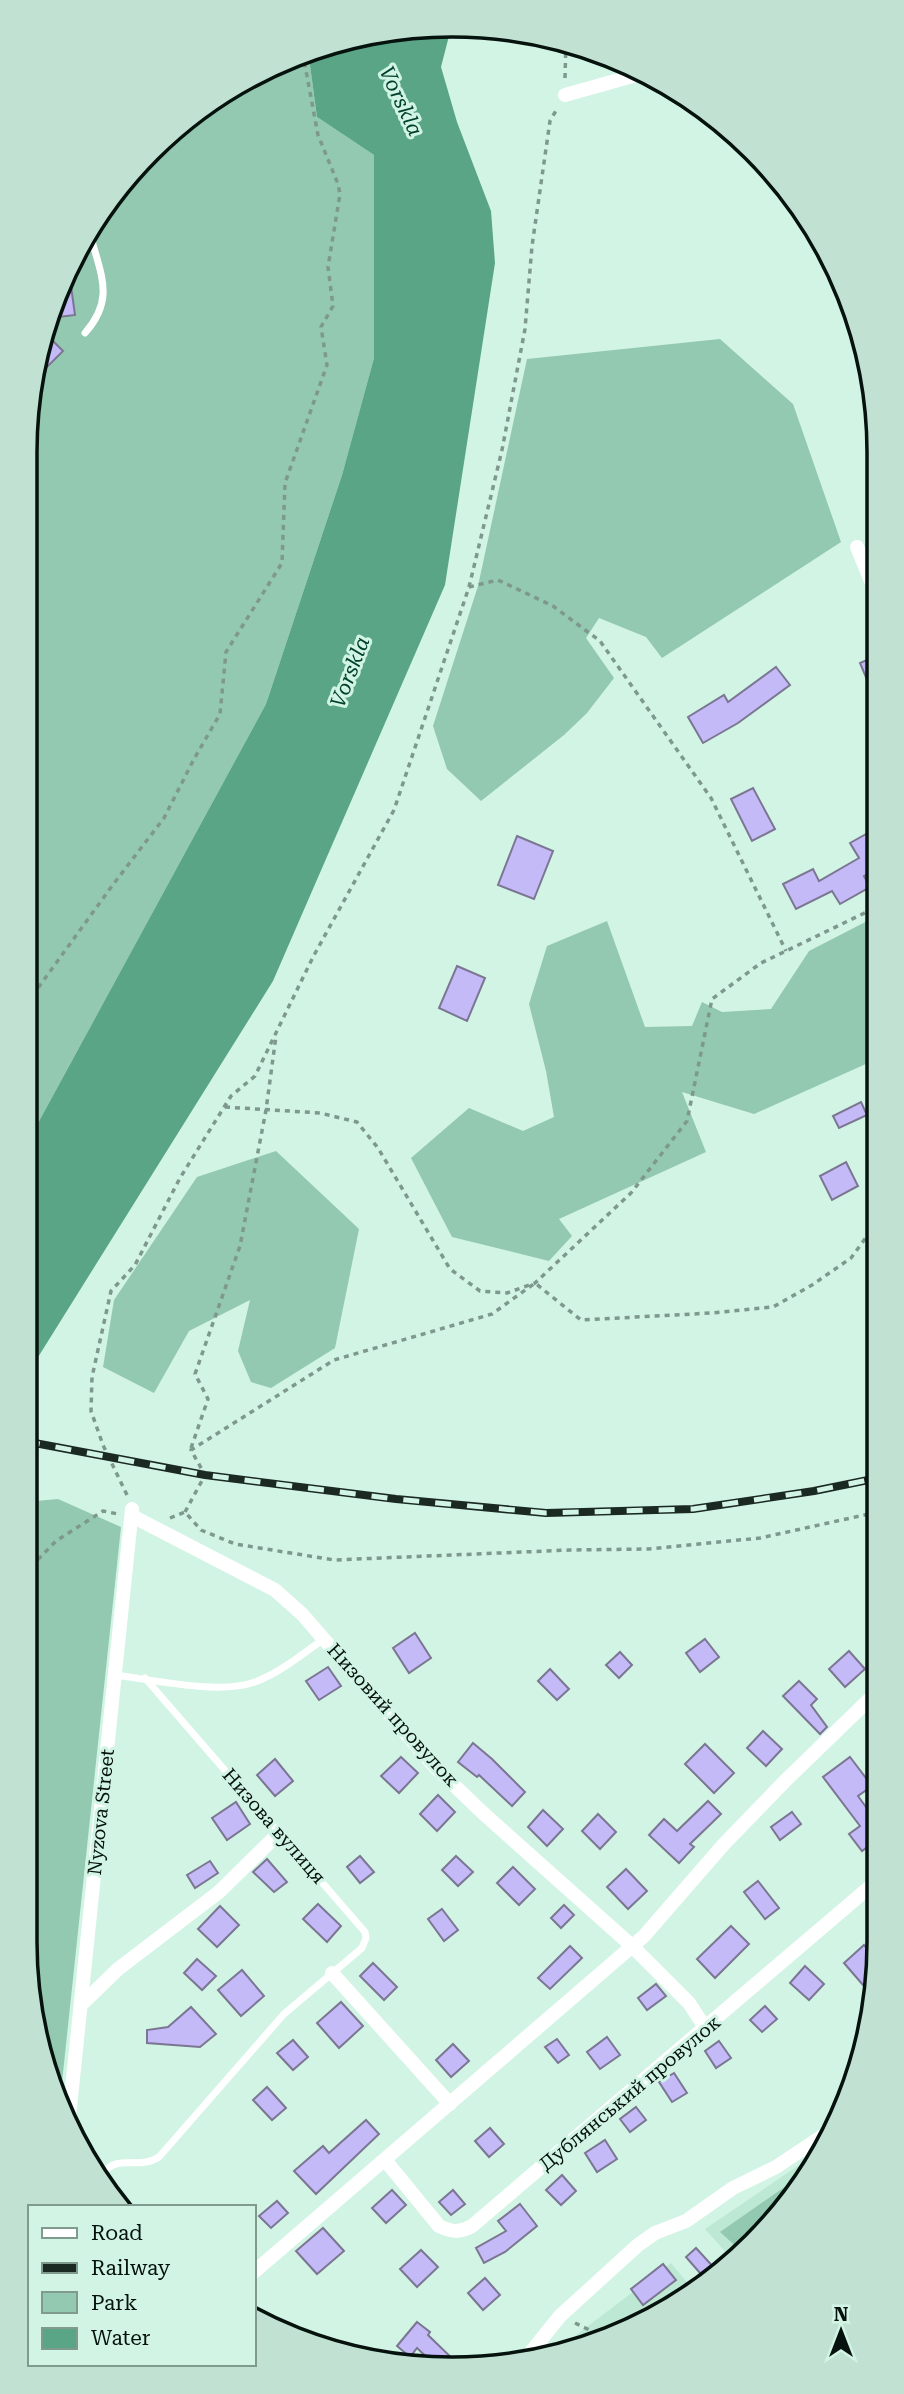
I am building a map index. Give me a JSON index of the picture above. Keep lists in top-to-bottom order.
{
  "streets": {
    "street": ["Низовий провулок", "Nyzova Street", "Дублянський провулок"],
    "lane": ["Низова вулиця"]
  },
  "crossings": [
    ["Низовий провулок", "Nyzova Street"]
  ],
  "water": ["Vorskla"],
  "legend": [
    "Road",
    "Railway",
    "Park",
    "Water"
  ],
  "north": "top"
}
